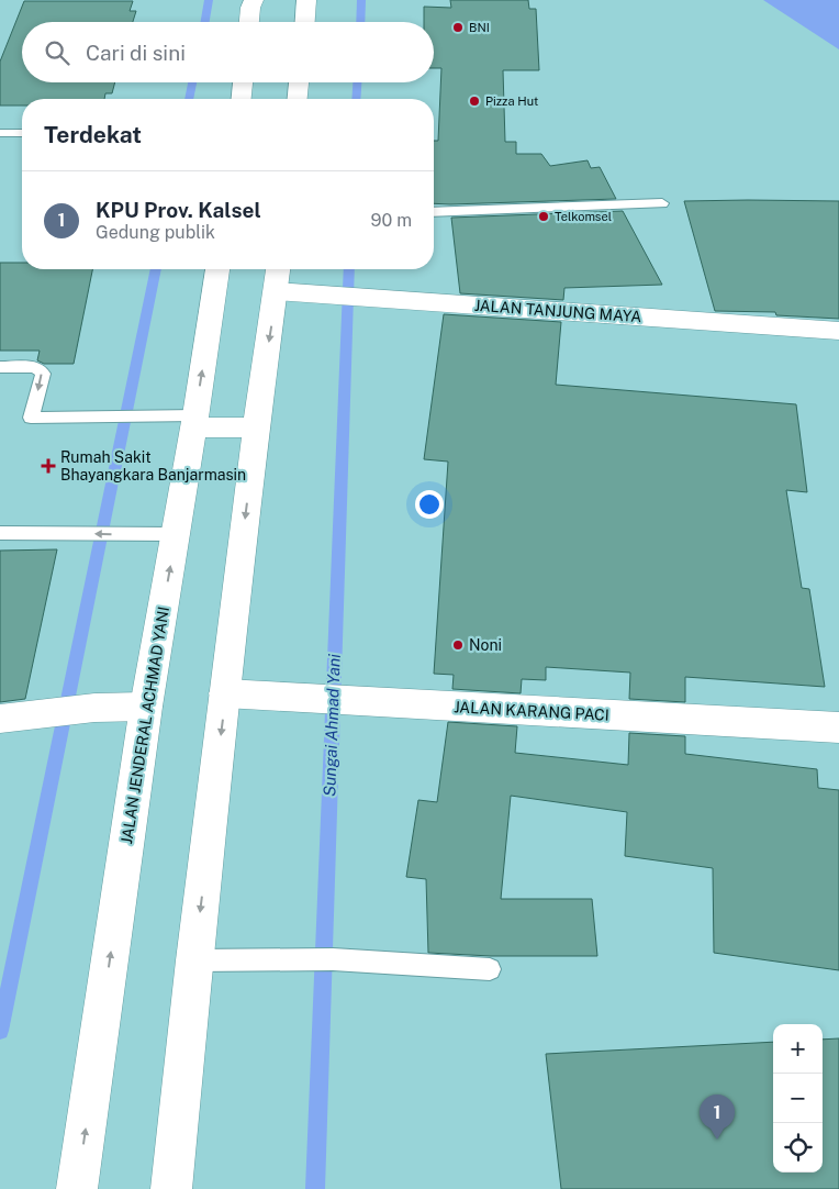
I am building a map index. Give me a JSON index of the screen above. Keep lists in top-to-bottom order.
{
  "streets": {
    "main road": ["JALAN TANJUNG MAYA", "JALAN KARANG PACI", "JALAN JENDERAL ACHMAD YANI"]
  },
  "water": ["Sungai Ahmad Yani"],
  "places": {
    "other": [
      "BNI",
      "Pizza Hut",
      "Telkomsel",
      "Noni"
    ],
    "health": ["Rumah Sakit Bhayangkara Banjarmasin"]
  },
  "page": {
    "search": "Cari di sini",
    "heading": "Terdekat",
    "list": [
      {
        "mark": "1",
        "name": "KPU Prov. Kalsel",
        "note": "Gedung publik",
        "value": "90 m"
      }
    ],
    "map_buttons": ["+", "−"],
    "pins": "1"
  }
}
